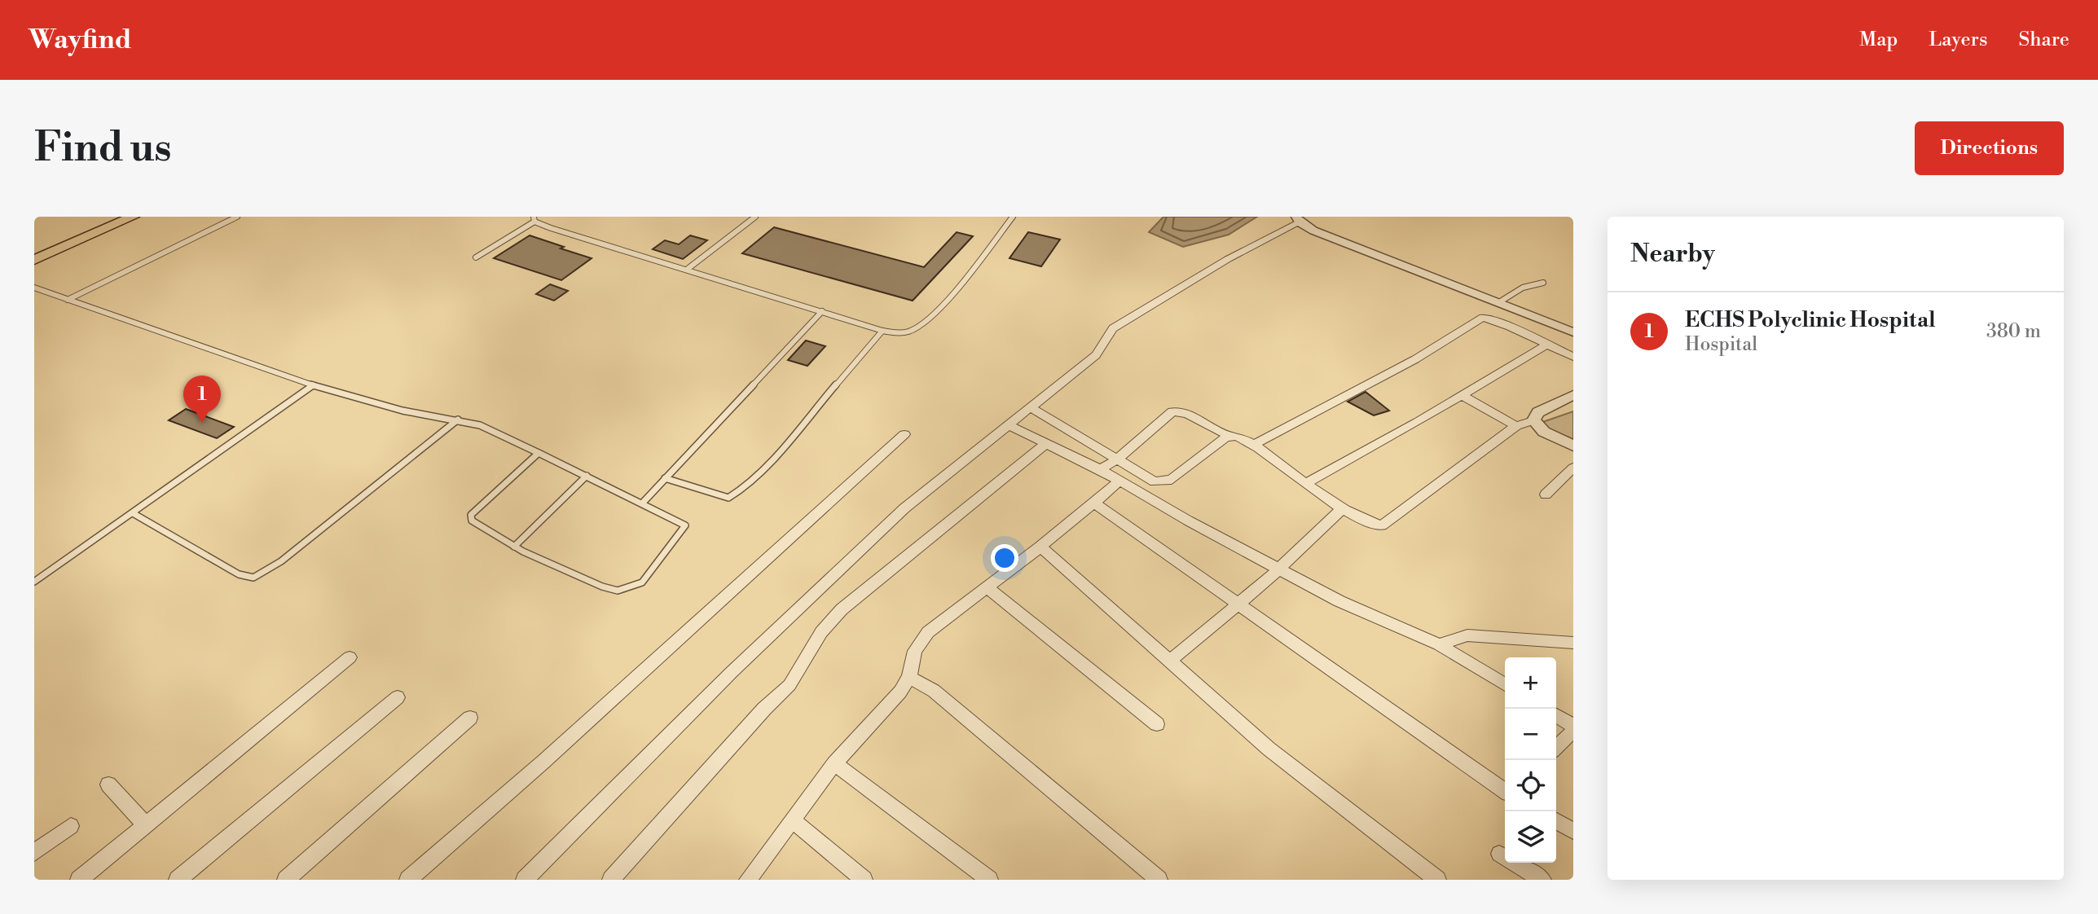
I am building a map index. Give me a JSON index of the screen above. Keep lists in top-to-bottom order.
{
  "page": {
    "header": "Wayfind",
    "nav": ["Map", "Layers", "Share"],
    "buttons": "Directions",
    "title": "Find us",
    "heading": "Nearby",
    "list": [
      {
        "mark": "1",
        "name": "ECHS Polyclinic Hospital",
        "note": "Hospital",
        "value": "380 m"
      }
    ],
    "pins": "1",
    "map_buttons": ["+", "−"]
  }
}
